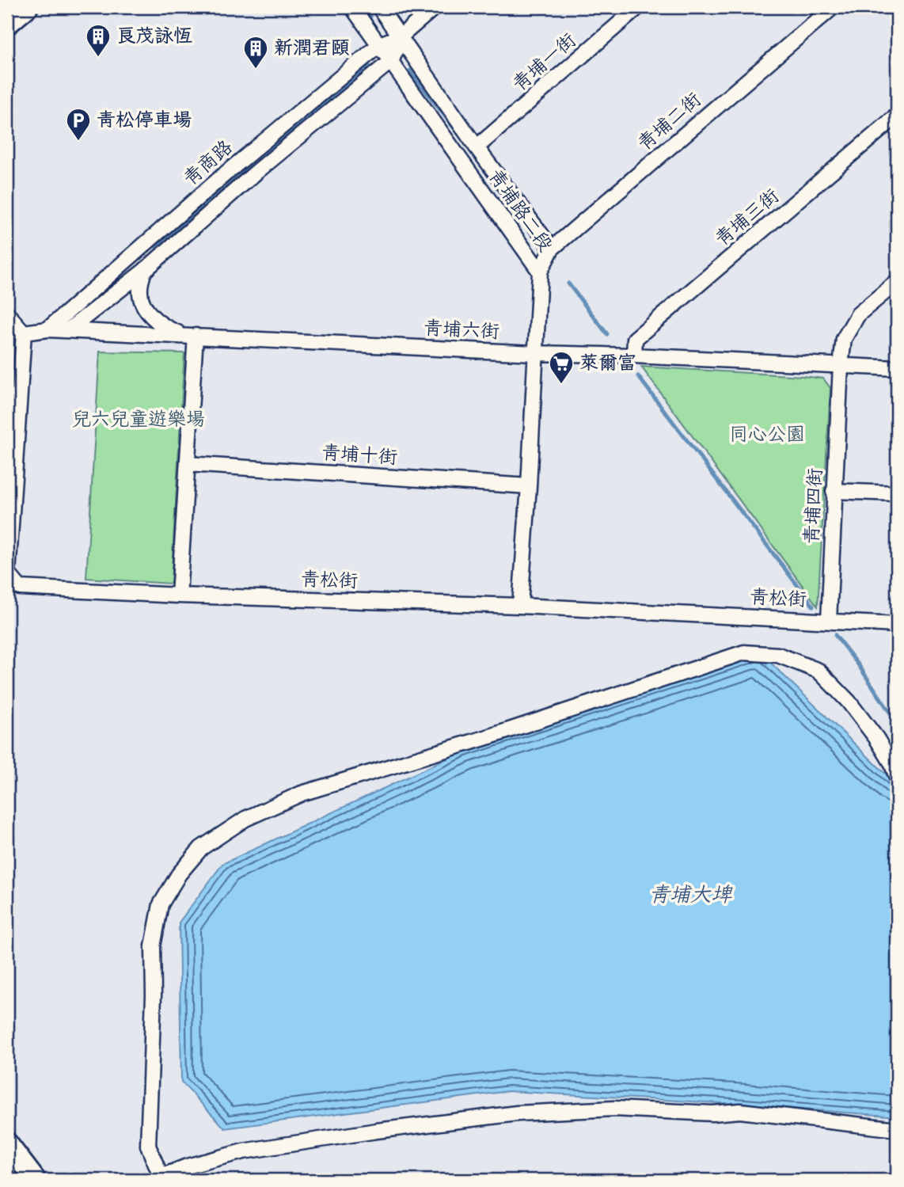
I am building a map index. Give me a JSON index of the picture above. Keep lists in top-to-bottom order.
{
  "streets": {
    "street": [
      "青埔一街",
      "青埔二街",
      "青商路",
      "青埔路二段",
      "青埔三街",
      "青埔六街",
      "青埔十街",
      "青埔四街",
      "青松街"
    ]
  },
  "crossings": [
    ["青埔一街", "青埔路二段"],
    ["青埔二街", "青埔路二段"],
    ["青商路", "青埔路二段"],
    ["青商路", "青埔六街"],
    ["青埔路二段", "青埔六街"],
    ["青埔路二段", "青埔十街"],
    ["青埔路二段", "青松街"],
    ["青埔三街", "青埔六街"],
    ["青埔六街", "青埔四街"],
    ["青埔六街", "青松街"],
    ["青埔四街", "青松街"]
  ],
  "water": ["青埔大埤"],
  "parks": ["兒六兒童遊樂場", "同心公園"],
  "places": {
    "building": ["良茂詠恆", "新潤君頤"],
    "parking": ["青松停車場"],
    "supermarket": ["萊爾富"]
  }
}
